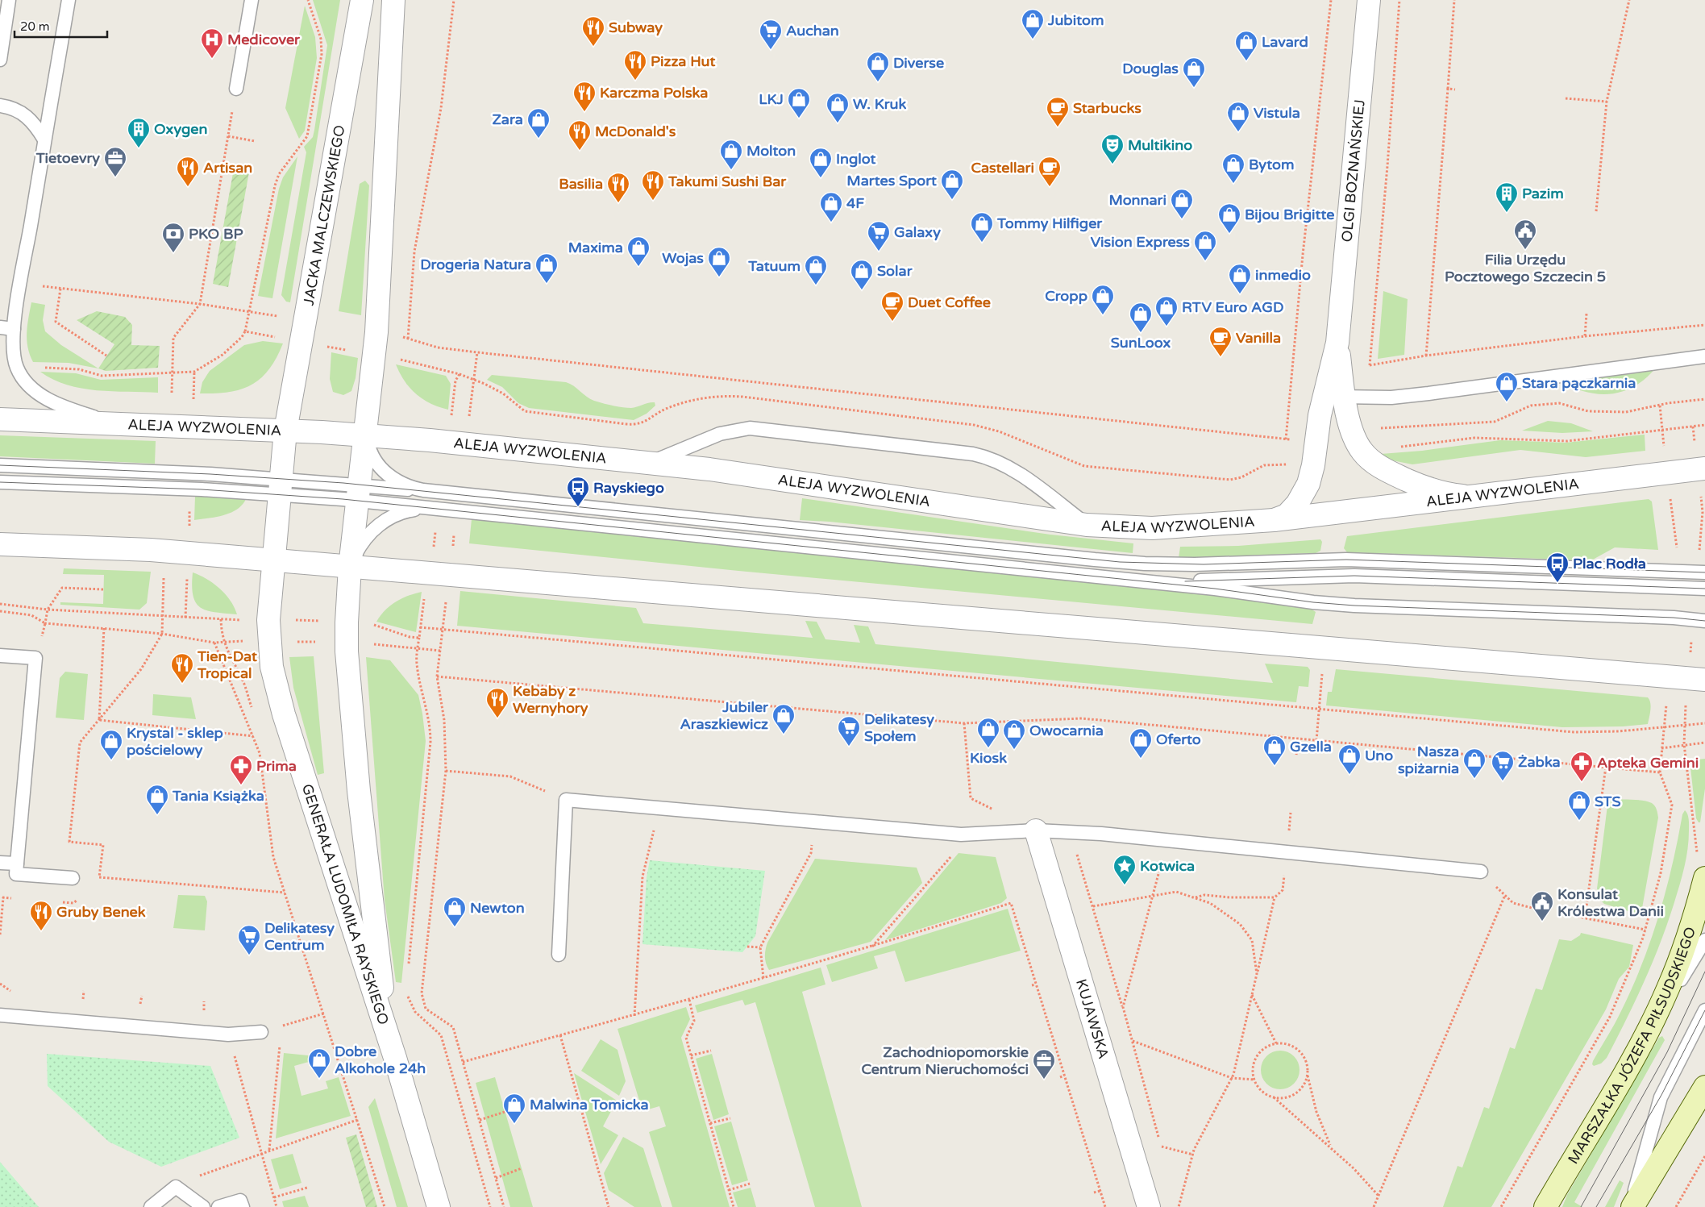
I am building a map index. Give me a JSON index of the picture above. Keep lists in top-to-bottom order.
{
  "streets": {
    "main road": ["MARSZAŁKA JÓZEFA PIŁSUDSKIEGO"],
    "street": [
      "OLGI BOZNAŃSKIEJ",
      "JACKA MALCZEWSKIEGO",
      "ALEJA WYZWOLENIA",
      "GENERAŁA LUDOMIŁA RAYSKIEGO",
      "KUJAWSKA"
    ]
  },
  "crossings": [
    ["OLGI BOZNAŃSKIEJ", "ALEJA WYZWOLENIA"],
    ["JACKA MALCZEWSKIEGO", "ALEJA WYZWOLENIA"],
    ["ALEJA WYZWOLENIA", "GENERAŁA LUDOMIŁA RAYSKIEGO"]
  ],
  "places": {
    "shop": [
      "Jubitom",
      "Lavard",
      "Diverse",
      "Douglas",
      "LKJ",
      "W. Kruk",
      "Vistula",
      "Zara",
      "Molton",
      "Inglot",
      "Bytom",
      "Martes Sport",
      "Monnari",
      "4F",
      "Bijou Brigitte",
      "Tommy Hilfiger",
      "Vision Express",
      "Maxima",
      "Wojas",
      "Drogeria Natura",
      "Tatuum",
      "Solar",
      "inmedio",
      "Cropp",
      "RTV Euro AGD",
      "SunLoox",
      "Stara pączkarnia",
      "Jubiler Araszkiewicz",
      "Kiosk",
      "Owocarnia",
      "Oferto",
      "Krystal - sklep pościelowy",
      "Gzella",
      "Uno",
      "Nasza spiżarnia",
      "Tania Książka",
      "STS",
      "Newton",
      "Dobre Alkohole 24h",
      "Malwina Tomicka"
    ],
    "restaurant": [
      "Subway",
      "Pizza Hut",
      "Karczma Polska",
      "McDonald's",
      "Artisan",
      "Takumi Sushi Bar",
      "Basilia",
      "Tien-Dat Tropical",
      "Kebaby z Wernyhory",
      "Gruby Benek"
    ],
    "supermarket": [
      "Auchan",
      "Galaxy",
      "Delikatesy Społem",
      "Żabka",
      "Delikatesy Centrum"
    ],
    "hospital": ["Medicover"],
    "cafe": [
      "Starbucks",
      "Castellari",
      "Duet Coffee",
      "Vanilla"
    ],
    "building": ["Oxygen", "Pazim"],
    "theatre": ["Multikino"],
    "office": ["Tietoevry", "Zachodniopomorskie Centrum Nieruchomości"],
    "public building": ["Filia Urzędu Pocztowego Szczecin 5", "Konsulat Królestwa Danii"],
    "bank": ["PKO BP"],
    "bus stop": ["Rayskiego", "Plac Rodła"],
    "pharmacy": ["Apteka Gemini", "Prima"],
    "place": ["Kotwica"]
  },
  "scale_bar": "20 m"
}
